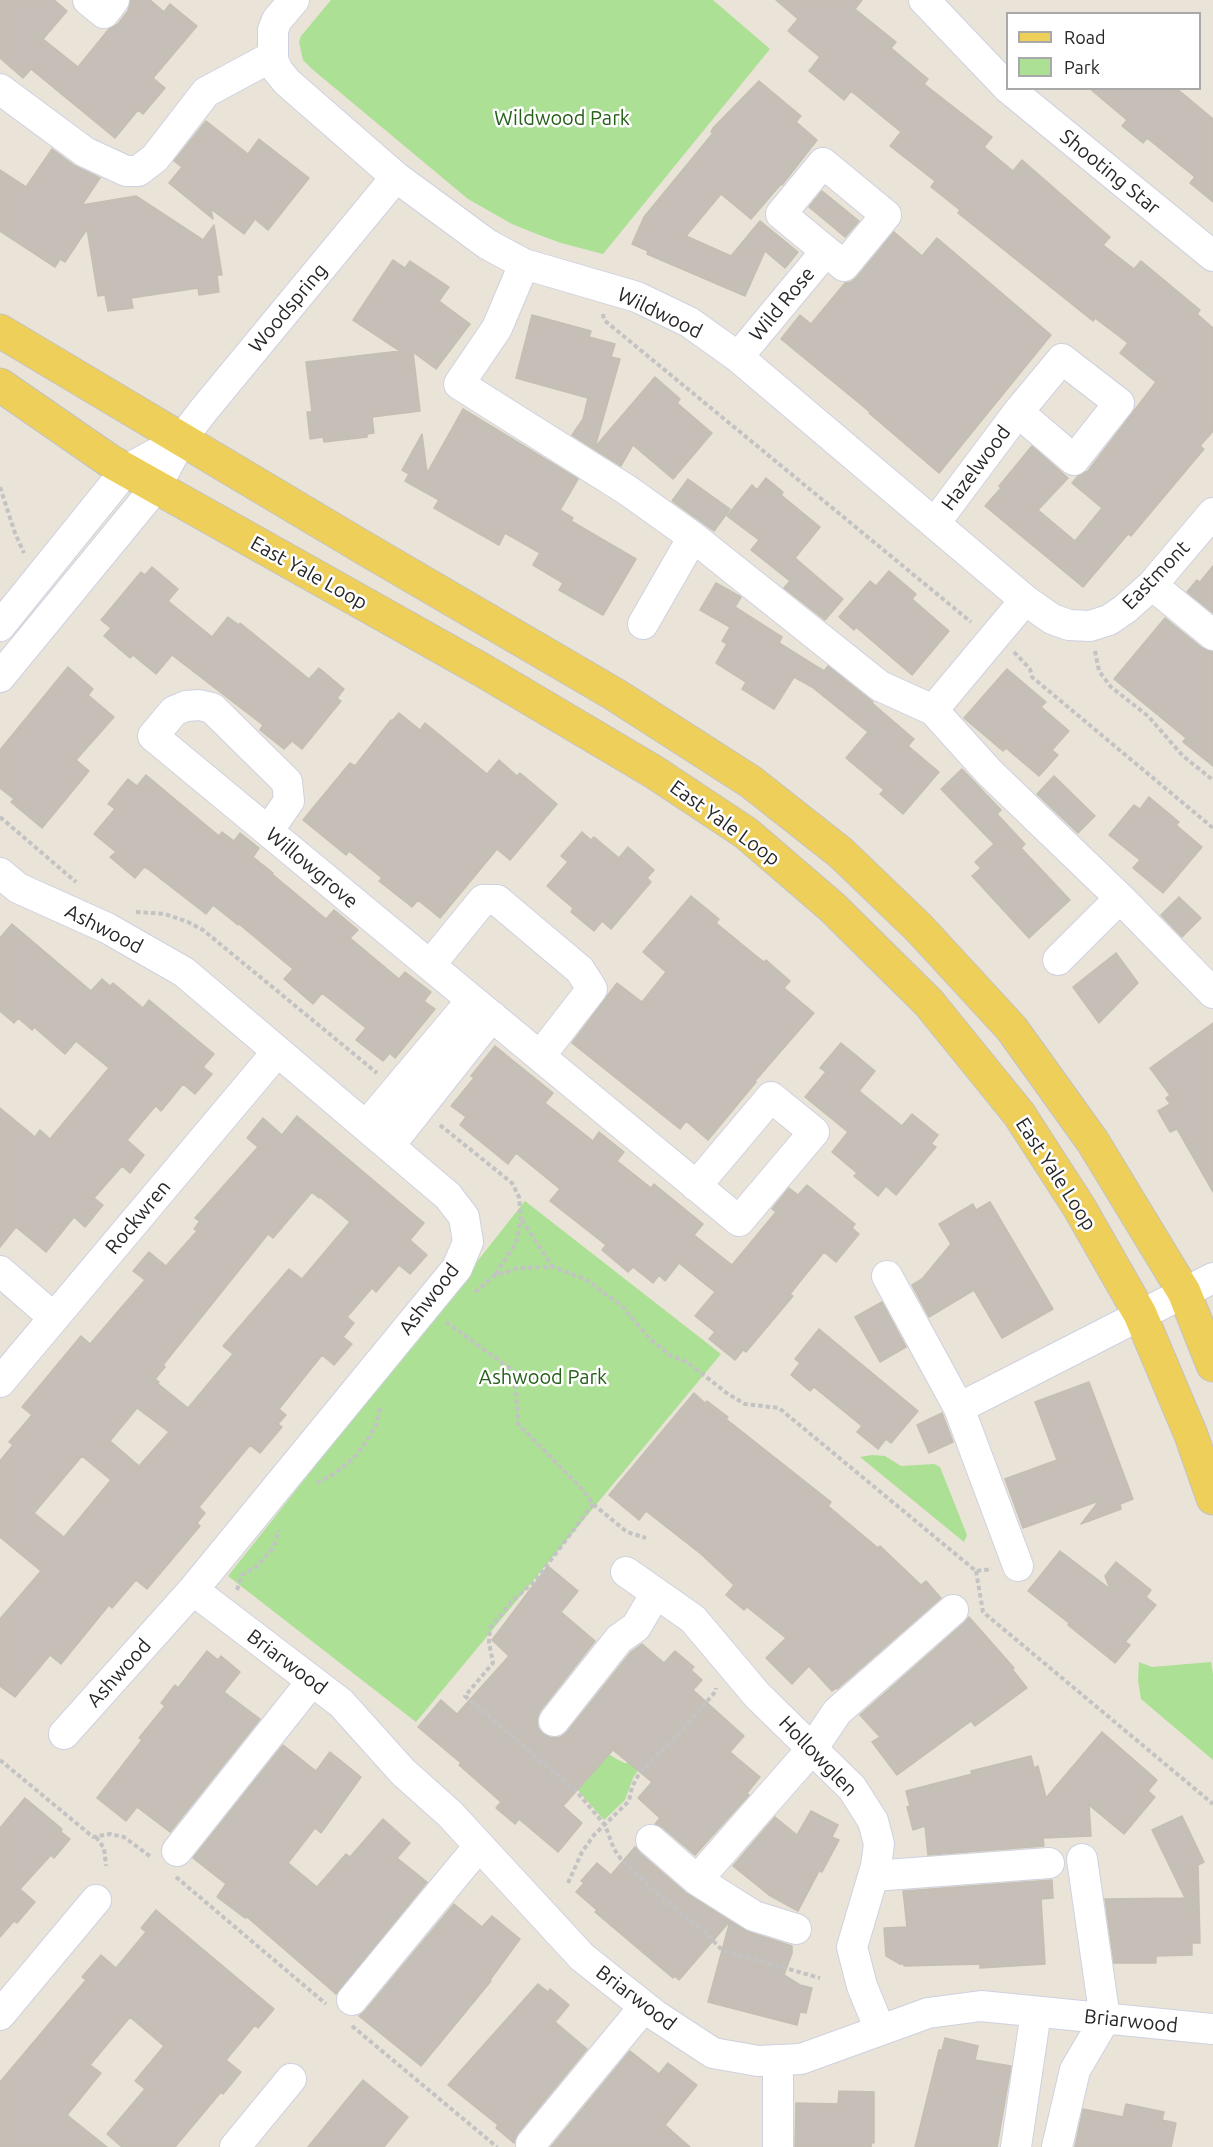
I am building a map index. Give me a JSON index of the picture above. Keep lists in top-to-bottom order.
{
  "streets": {
    "main road": ["East Yale Loop"],
    "street": [
      "Shooting Star",
      "Wild Rose",
      "Woodspring",
      "Wildwood",
      "Hazelwood",
      "Eastmont",
      "Willowgrove",
      "Ashwood",
      "Rockwren",
      "Briarwood",
      "Hollowglen"
    ]
  },
  "crossings": [
    ["Wild Rose", "Wildwood"],
    ["Woodspring", "Wildwood"],
    ["Woodspring", "East Yale Loop"],
    ["Wildwood", "Hazelwood"],
    ["Wildwood", "Eastmont"],
    ["Ashwood", "Rockwren"],
    ["Ashwood", "Briarwood"],
    ["Briarwood", "Hollowglen"]
  ],
  "parks": ["Wildwood Park", "Ashwood Park"],
  "legend": ["Road", "Park"]
}
